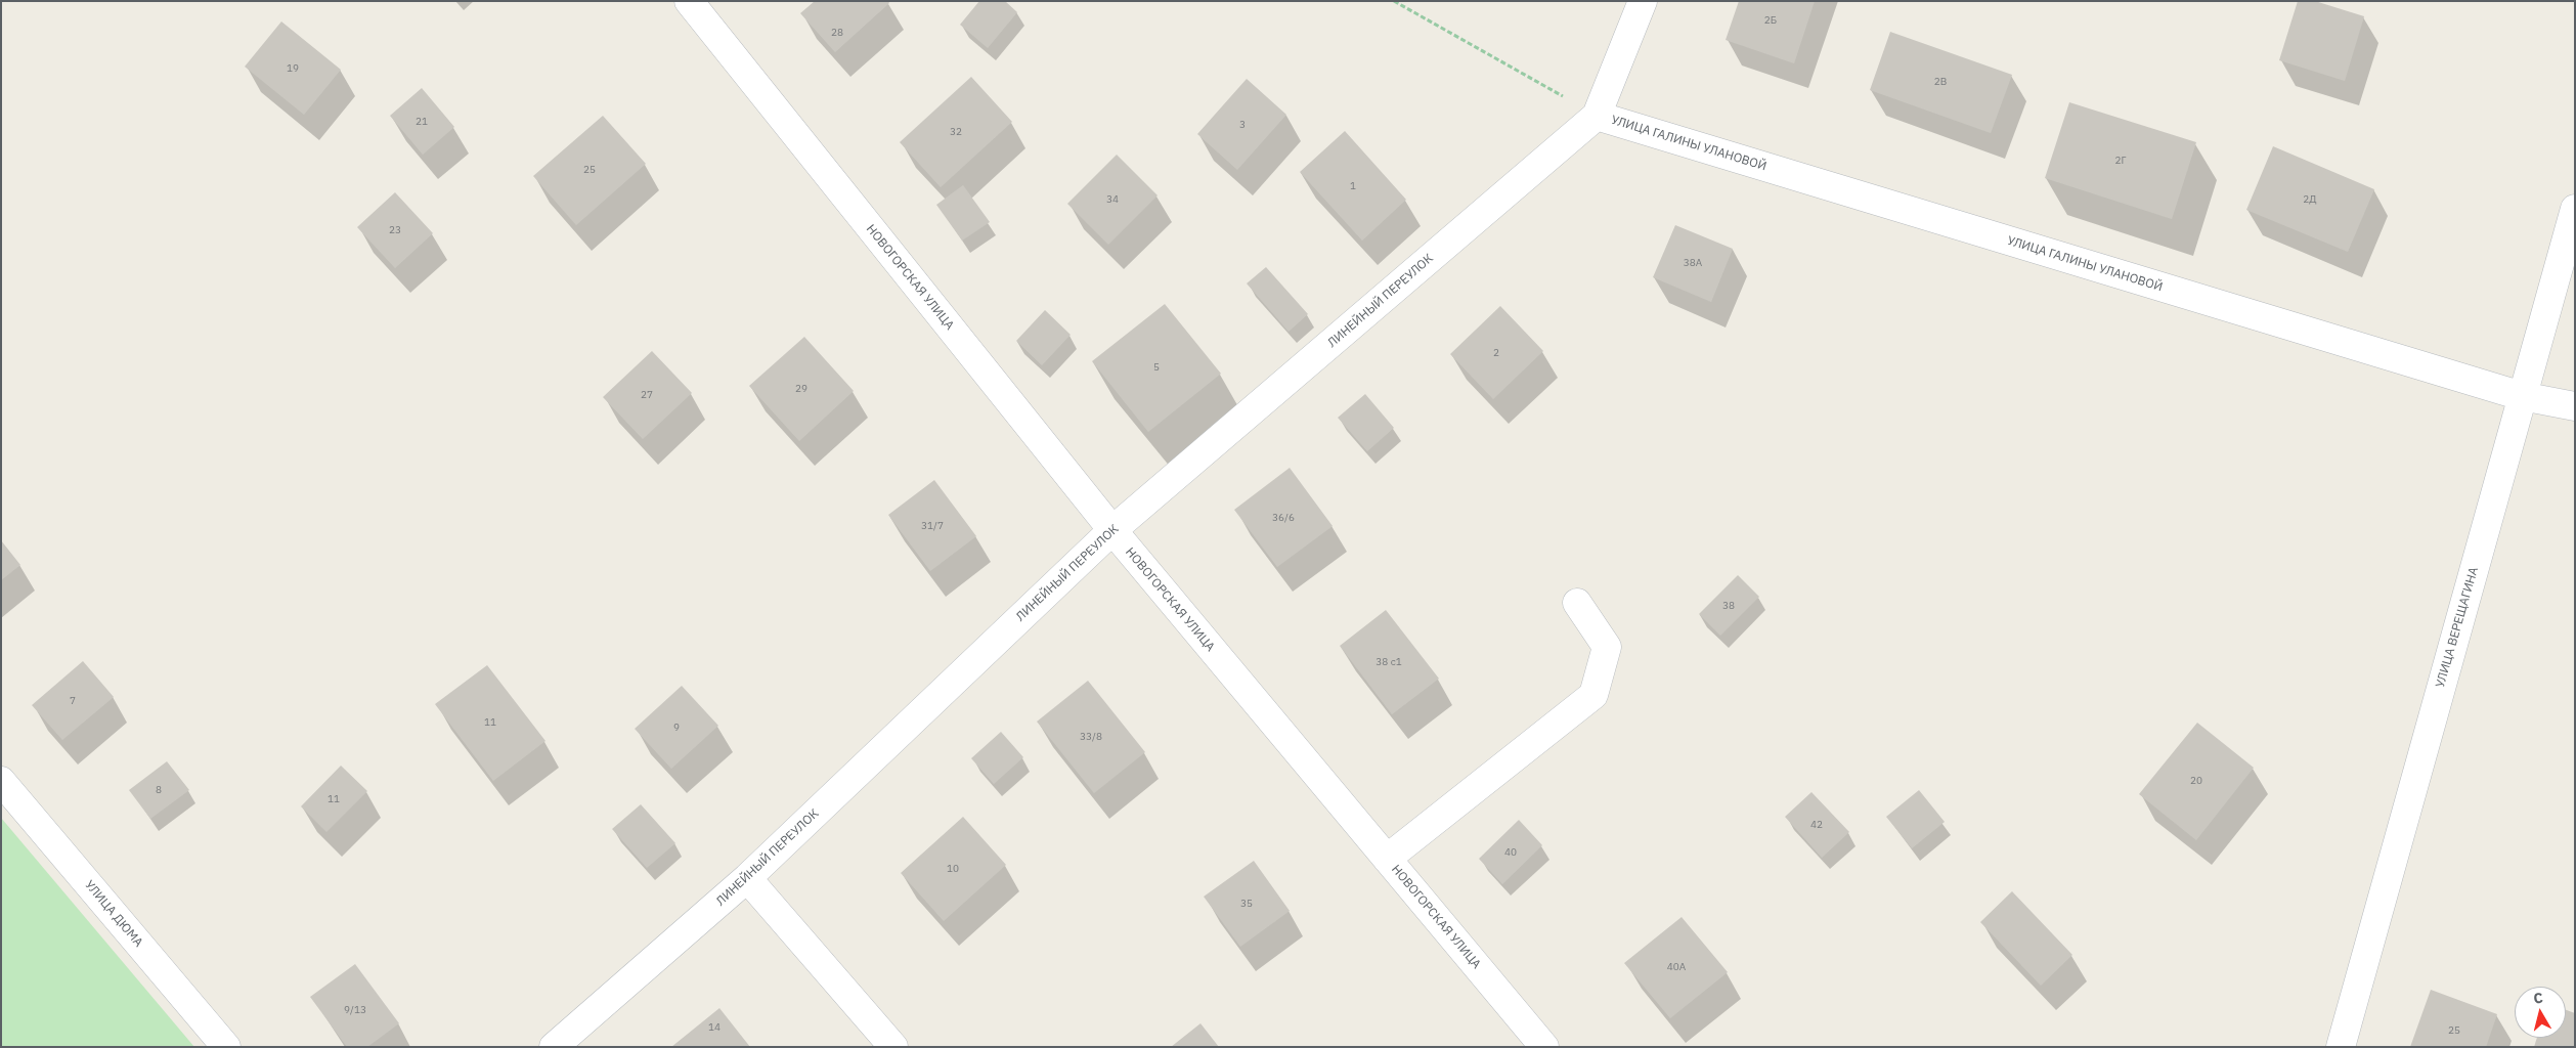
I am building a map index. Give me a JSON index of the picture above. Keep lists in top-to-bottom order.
{
  "streets": {
    "street": [
      "УЛИЦА ГАЛИНЫ УЛАНОВОЙ",
      "НОВОГОРСКАЯ УЛИЦА",
      "ЛИНЕЙНЫЙ ПЕРЕУЛОК",
      "УЛИЦА ВЕРЕЩАГИНА",
      "УЛИЦА ДЮМА"
    ]
  },
  "crossings": [
    ["УЛИЦА ГАЛИНЫ УЛАНОВОЙ", "ЛИНЕЙНЫЙ ПЕРЕУЛОК"],
    ["УЛИЦА ГАЛИНЫ УЛАНОВОЙ", "УЛИЦА ВЕРЕЩАГИНА"],
    ["НОВОГОРСКАЯ УЛИЦА", "ЛИНЕЙНЫЙ ПЕРЕУЛОК"]
  ],
  "house_numbers": [
    "2Б",
    "28",
    "19",
    "2В",
    "21",
    "3",
    "32",
    "2Г",
    "25",
    "1",
    "34",
    "2Д",
    "23",
    "38А",
    "2",
    "5",
    "29",
    "27",
    "36/6",
    "31/7",
    "38",
    "38 с1",
    "7",
    "11",
    "9",
    "33/8",
    "20",
    "8",
    "11",
    "42",
    "40",
    "10",
    "35",
    "40А",
    "9/13",
    "14",
    "25"
  ],
  "north": "top"
}
